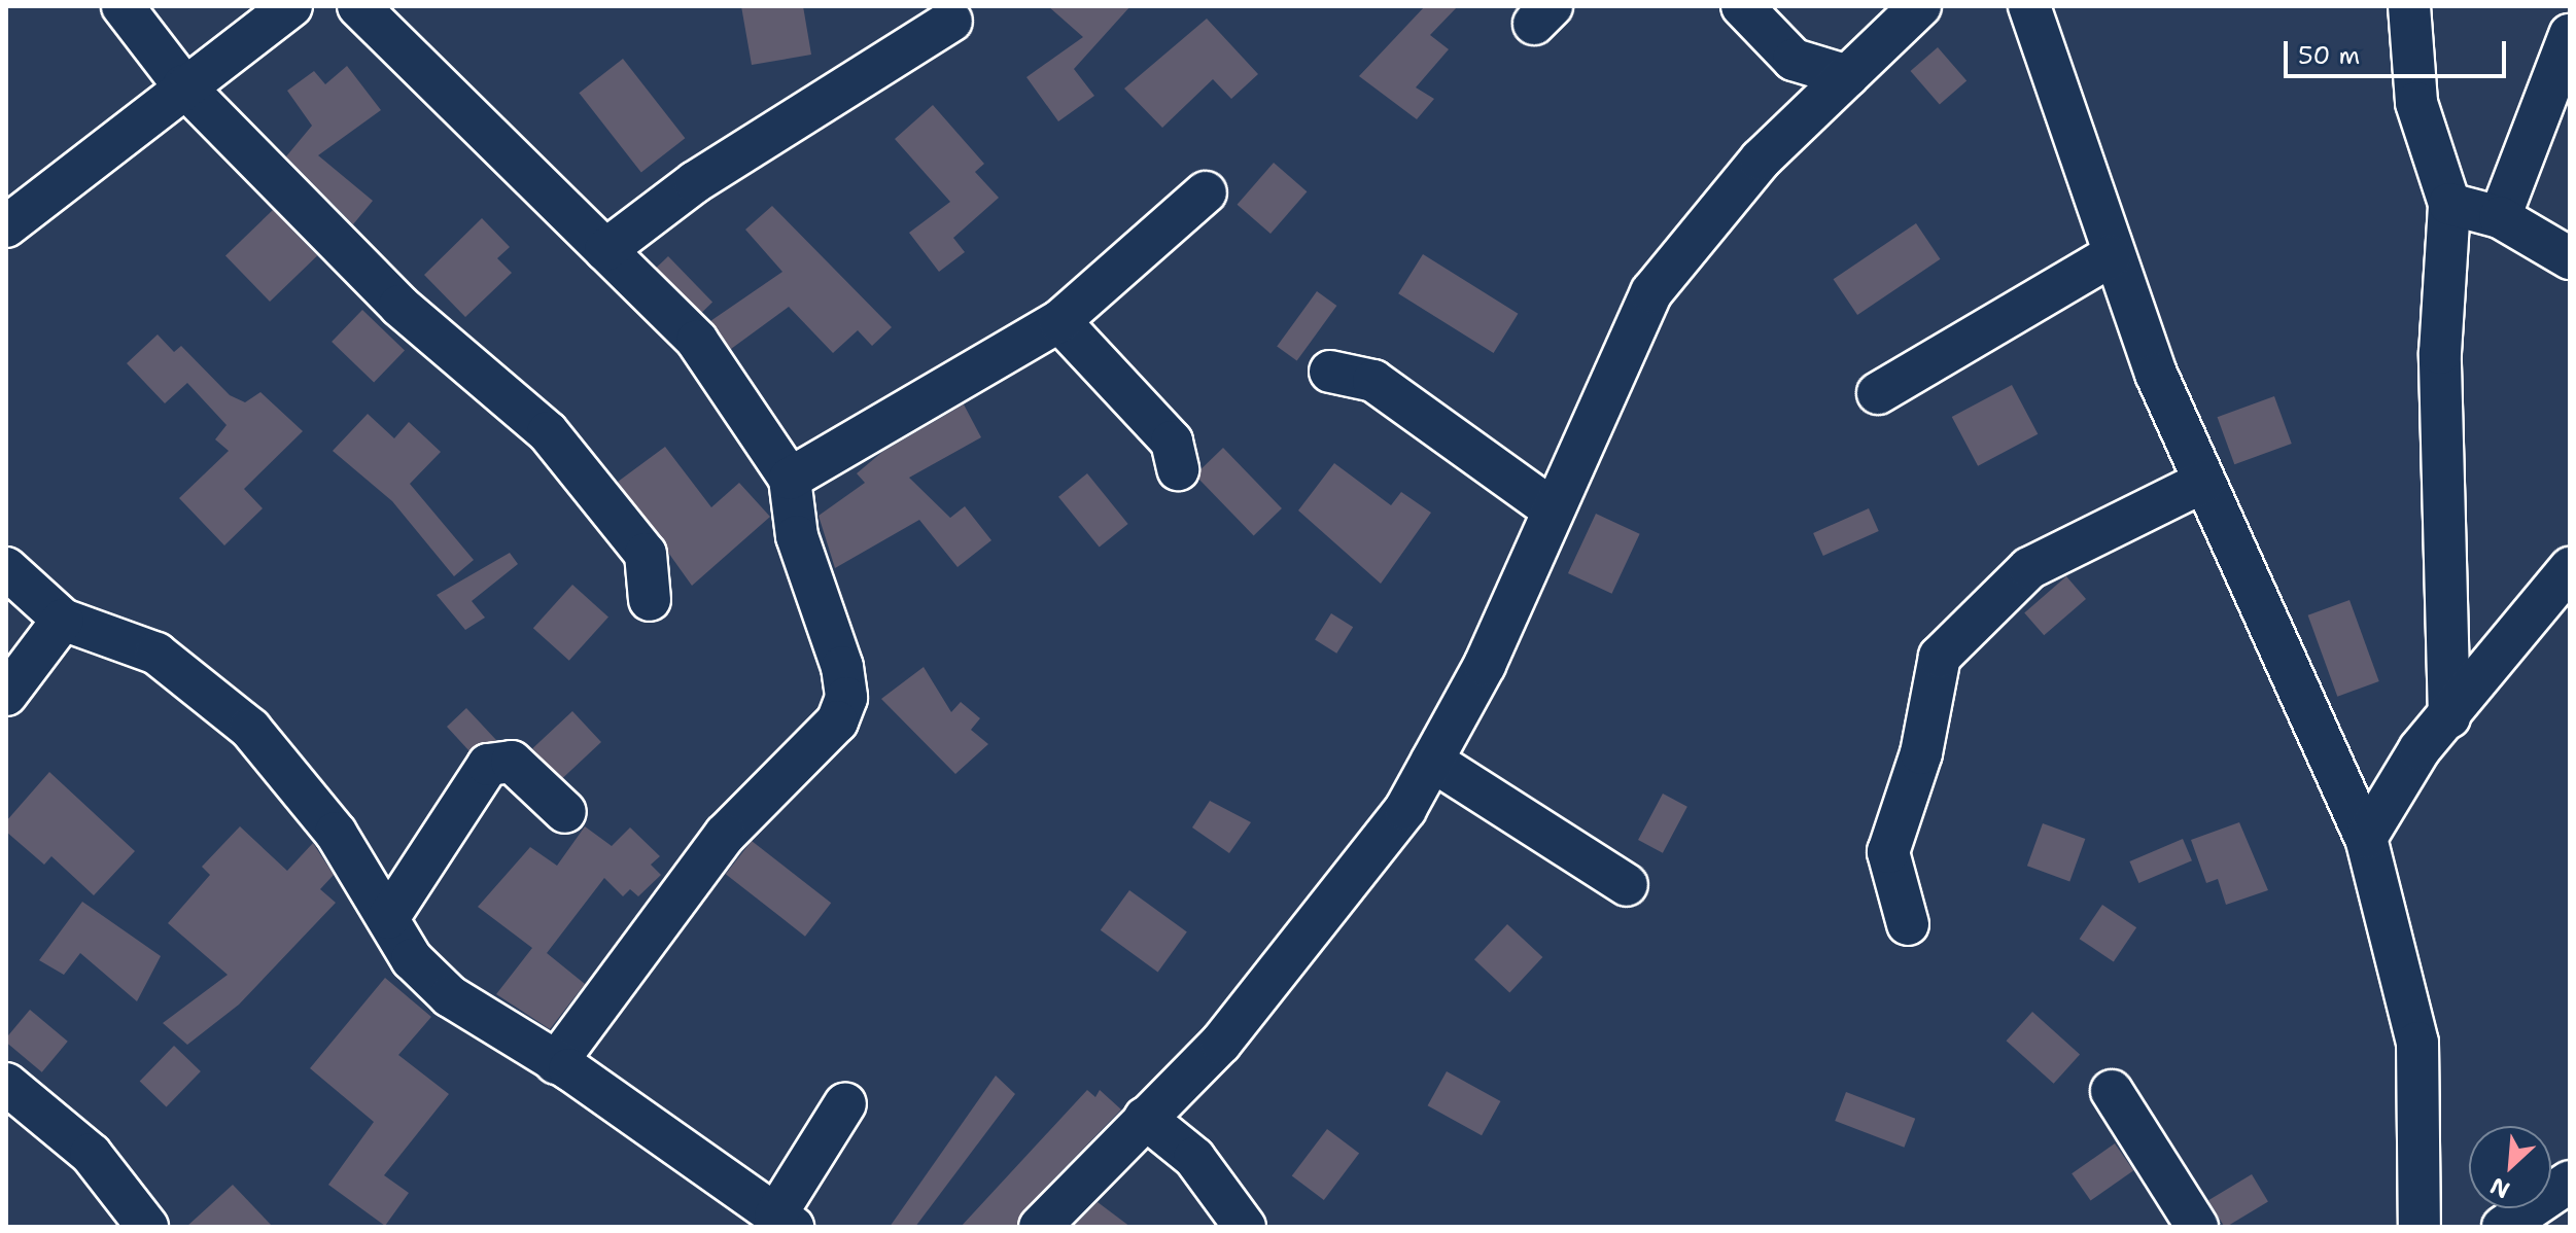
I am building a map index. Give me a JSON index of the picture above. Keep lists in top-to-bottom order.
{
  "scale_bar": "50 m",
  "north": "bottom left"
}
